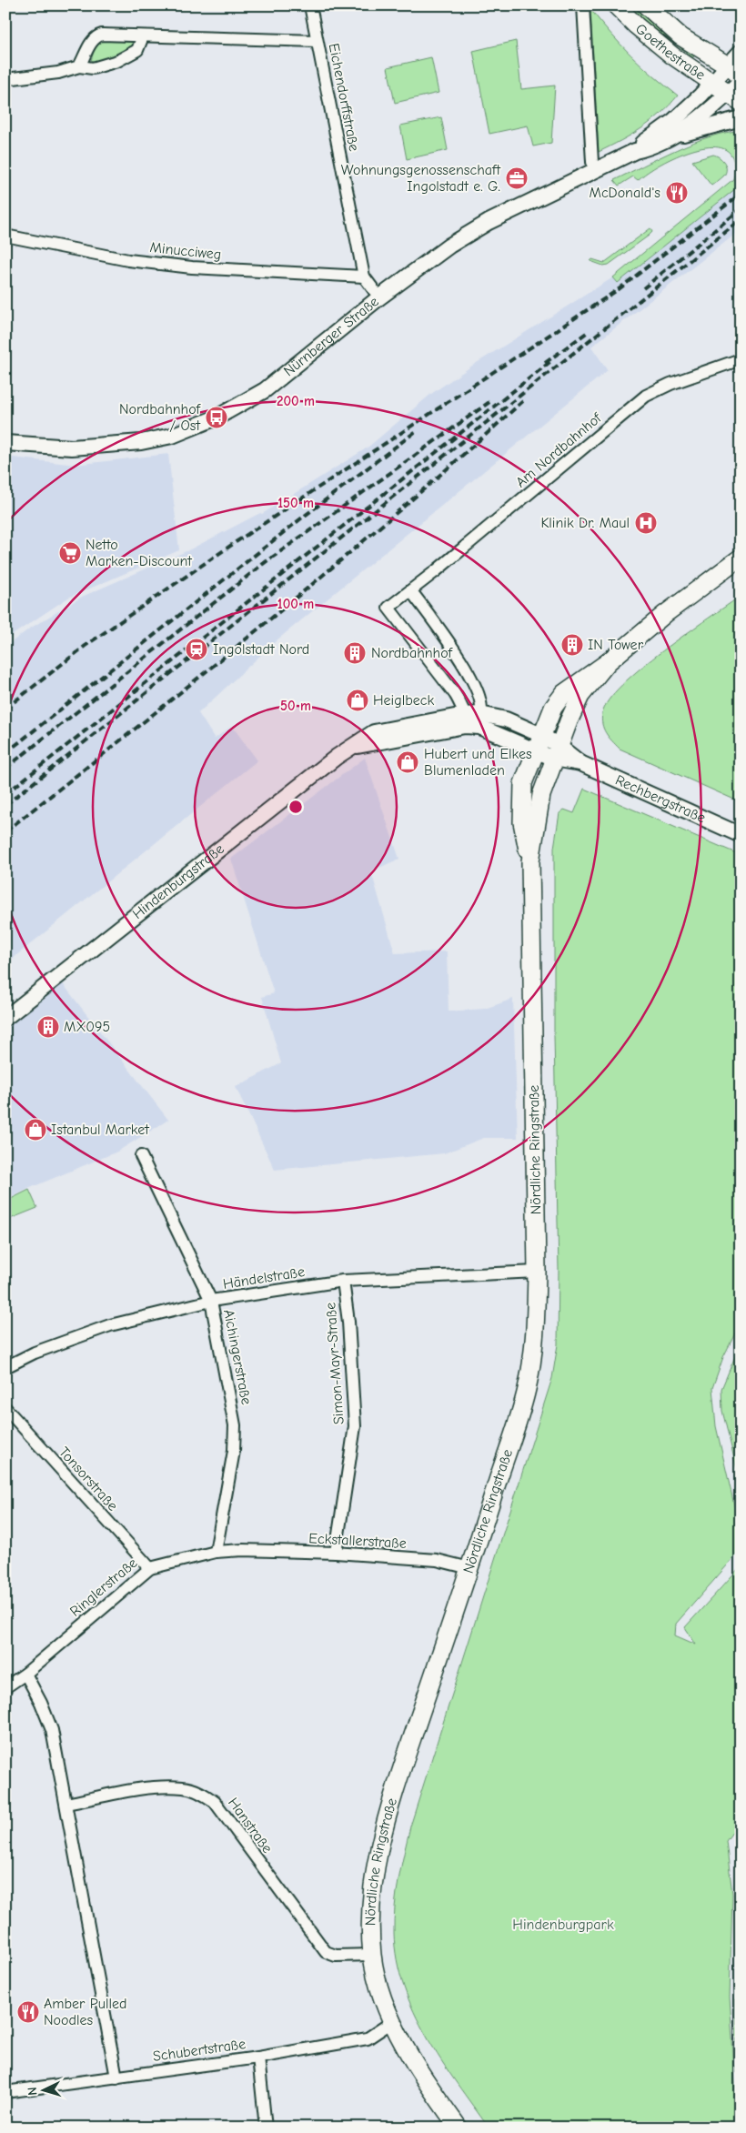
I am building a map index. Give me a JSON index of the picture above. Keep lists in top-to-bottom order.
{
  "streets": {
    "main road": ["Goethestraße", "Nördliche Ringstraße"],
    "street": [
      "Eichendorffstraße",
      "Minucciweg",
      "Nürnberger Straße",
      "Am Nordbahnhof",
      "Rechbergstraße",
      "Hindenburgstraße",
      "Händelstraße",
      "Aichingerstraße",
      "Simon-Mayr-Straße",
      "Tonsorstraße",
      "Eckstallerstraße",
      "Ringlerstraße",
      "Hanstraße",
      "Schubertstraße"
    ]
  },
  "crossings": [
    ["Goethestraße", "Nürnberger Straße"],
    ["Eichendorffstraße", "Minucciweg"],
    ["Eichendorffstraße", "Nürnberger Straße"],
    ["Am Nordbahnhof", "Hindenburgstraße"],
    ["Rechbergstraße", "Hindenburgstraße"],
    ["Rechbergstraße", "Nördliche Ringstraße"],
    ["Hindenburgstraße", "Nördliche Ringstraße"],
    ["Nördliche Ringstraße", "Händelstraße"],
    ["Nördliche Ringstraße", "Eckstallerstraße"],
    ["Nördliche Ringstraße", "Hanstraße"],
    ["Nördliche Ringstraße", "Schubertstraße"],
    ["Händelstraße", "Aichingerstraße"],
    ["Händelstraße", "Simon-Mayr-Straße"],
    ["Aichingerstraße", "Ringlerstraße"],
    ["Simon-Mayr-Straße", "Eckstallerstraße"],
    ["Tonsorstraße", "Ringlerstraße"],
    ["Eckstallerstraße", "Ringlerstraße"]
  ],
  "parks": ["Hindenburgpark"],
  "places": {
    "office": ["Wohnungsgenossenschaft Ingolstadt e. G."],
    "restaurant": ["McDonald's", "Amber Pulled Noodles"],
    "bus stop": ["Nordbahnhof / Ost"],
    "hospital": ["Klinik Dr. Maul"],
    "supermarket": ["Netto Marken-Discount"],
    "building": ["IN Tower", "Nordbahnhof", "MX095"],
    "station": ["Ingolstadt Nord"],
    "shop": ["Heiglbeck", "Hubert und Elkes Blumenladen", "Istanbul Market"]
  },
  "north": "left",
  "rings": [
    "200 m",
    "150 m",
    "100 m",
    "50 m"
  ]
}
